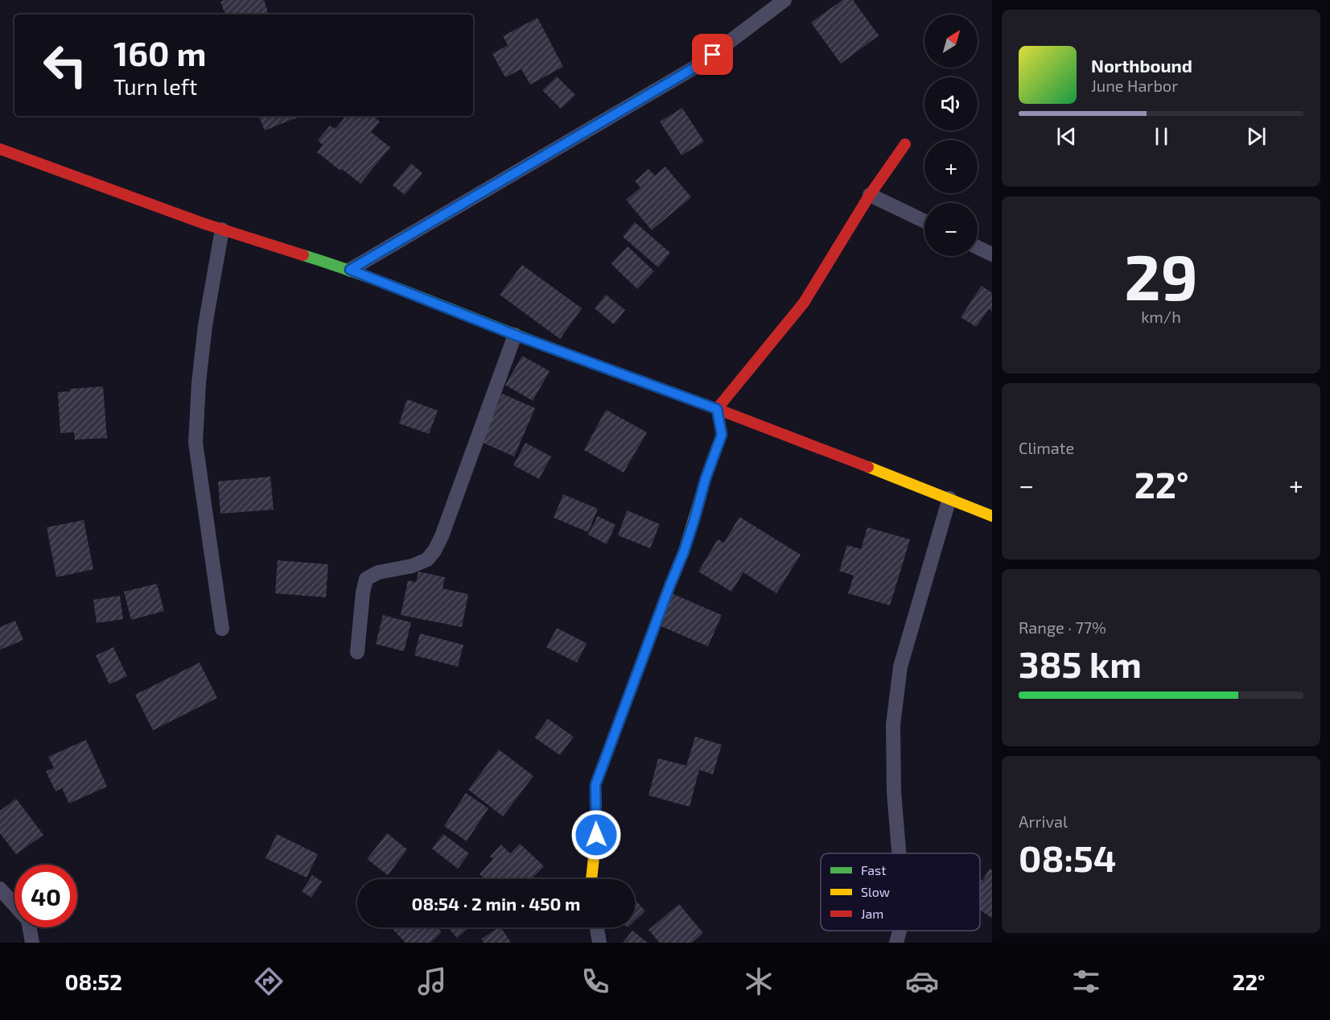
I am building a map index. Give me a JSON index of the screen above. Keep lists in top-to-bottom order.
{
  "legend": ["Fast", "Slow", "Jam"],
  "north": "top right",
  "page": {
    "map_buttons": ["+", "−"],
    "turn": ["160 m", "Turn left"],
    "song": ["Northbound", "June Harbor"],
    "tile": [
      ["29", "km/h"],
      "Climate",
      ["Range · 77%", "385 km"],
      ["Arrival", "08:54"]
    ],
    "heat": ["−", "22°", "+"],
    "limit": "40",
    "trip": "08:54 · 2 min · 450 m",
    "tabs": ["08:52", "22°"]
  }
}
